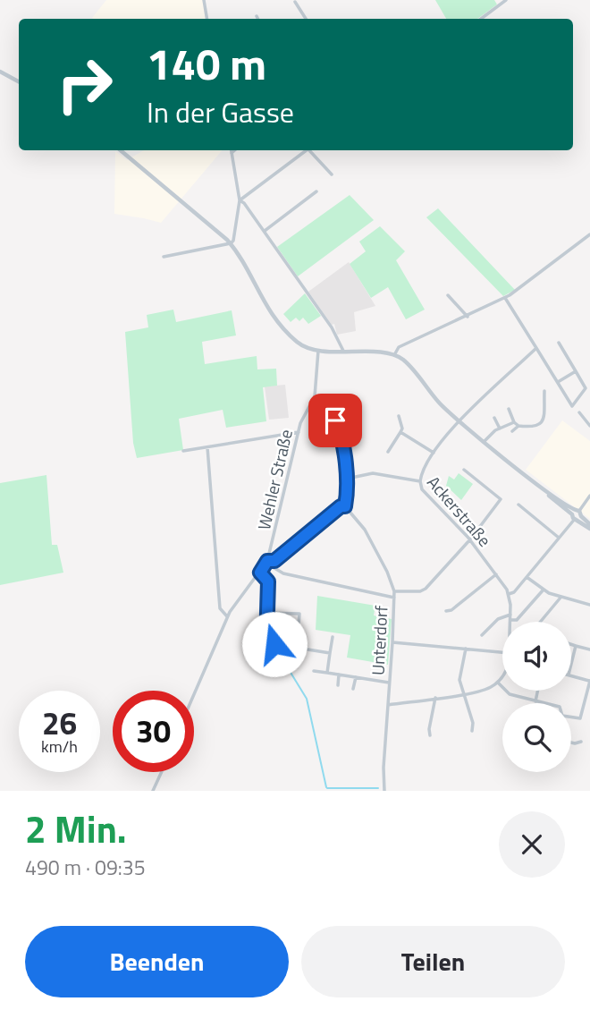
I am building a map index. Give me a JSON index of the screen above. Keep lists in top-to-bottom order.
{
  "streets": {
    "street": ["Wehler Straße", "Ackerstraße", "Unterdorf"]
  },
  "page": {
    "turn": ["140 m", "In der Gasse"],
    "speed": "26 km/h",
    "limit": "30",
    "heading": ["2 Min.", "490 m · 09:35"],
    "buttons": ["Beenden", "Teilen"]
  }
}
